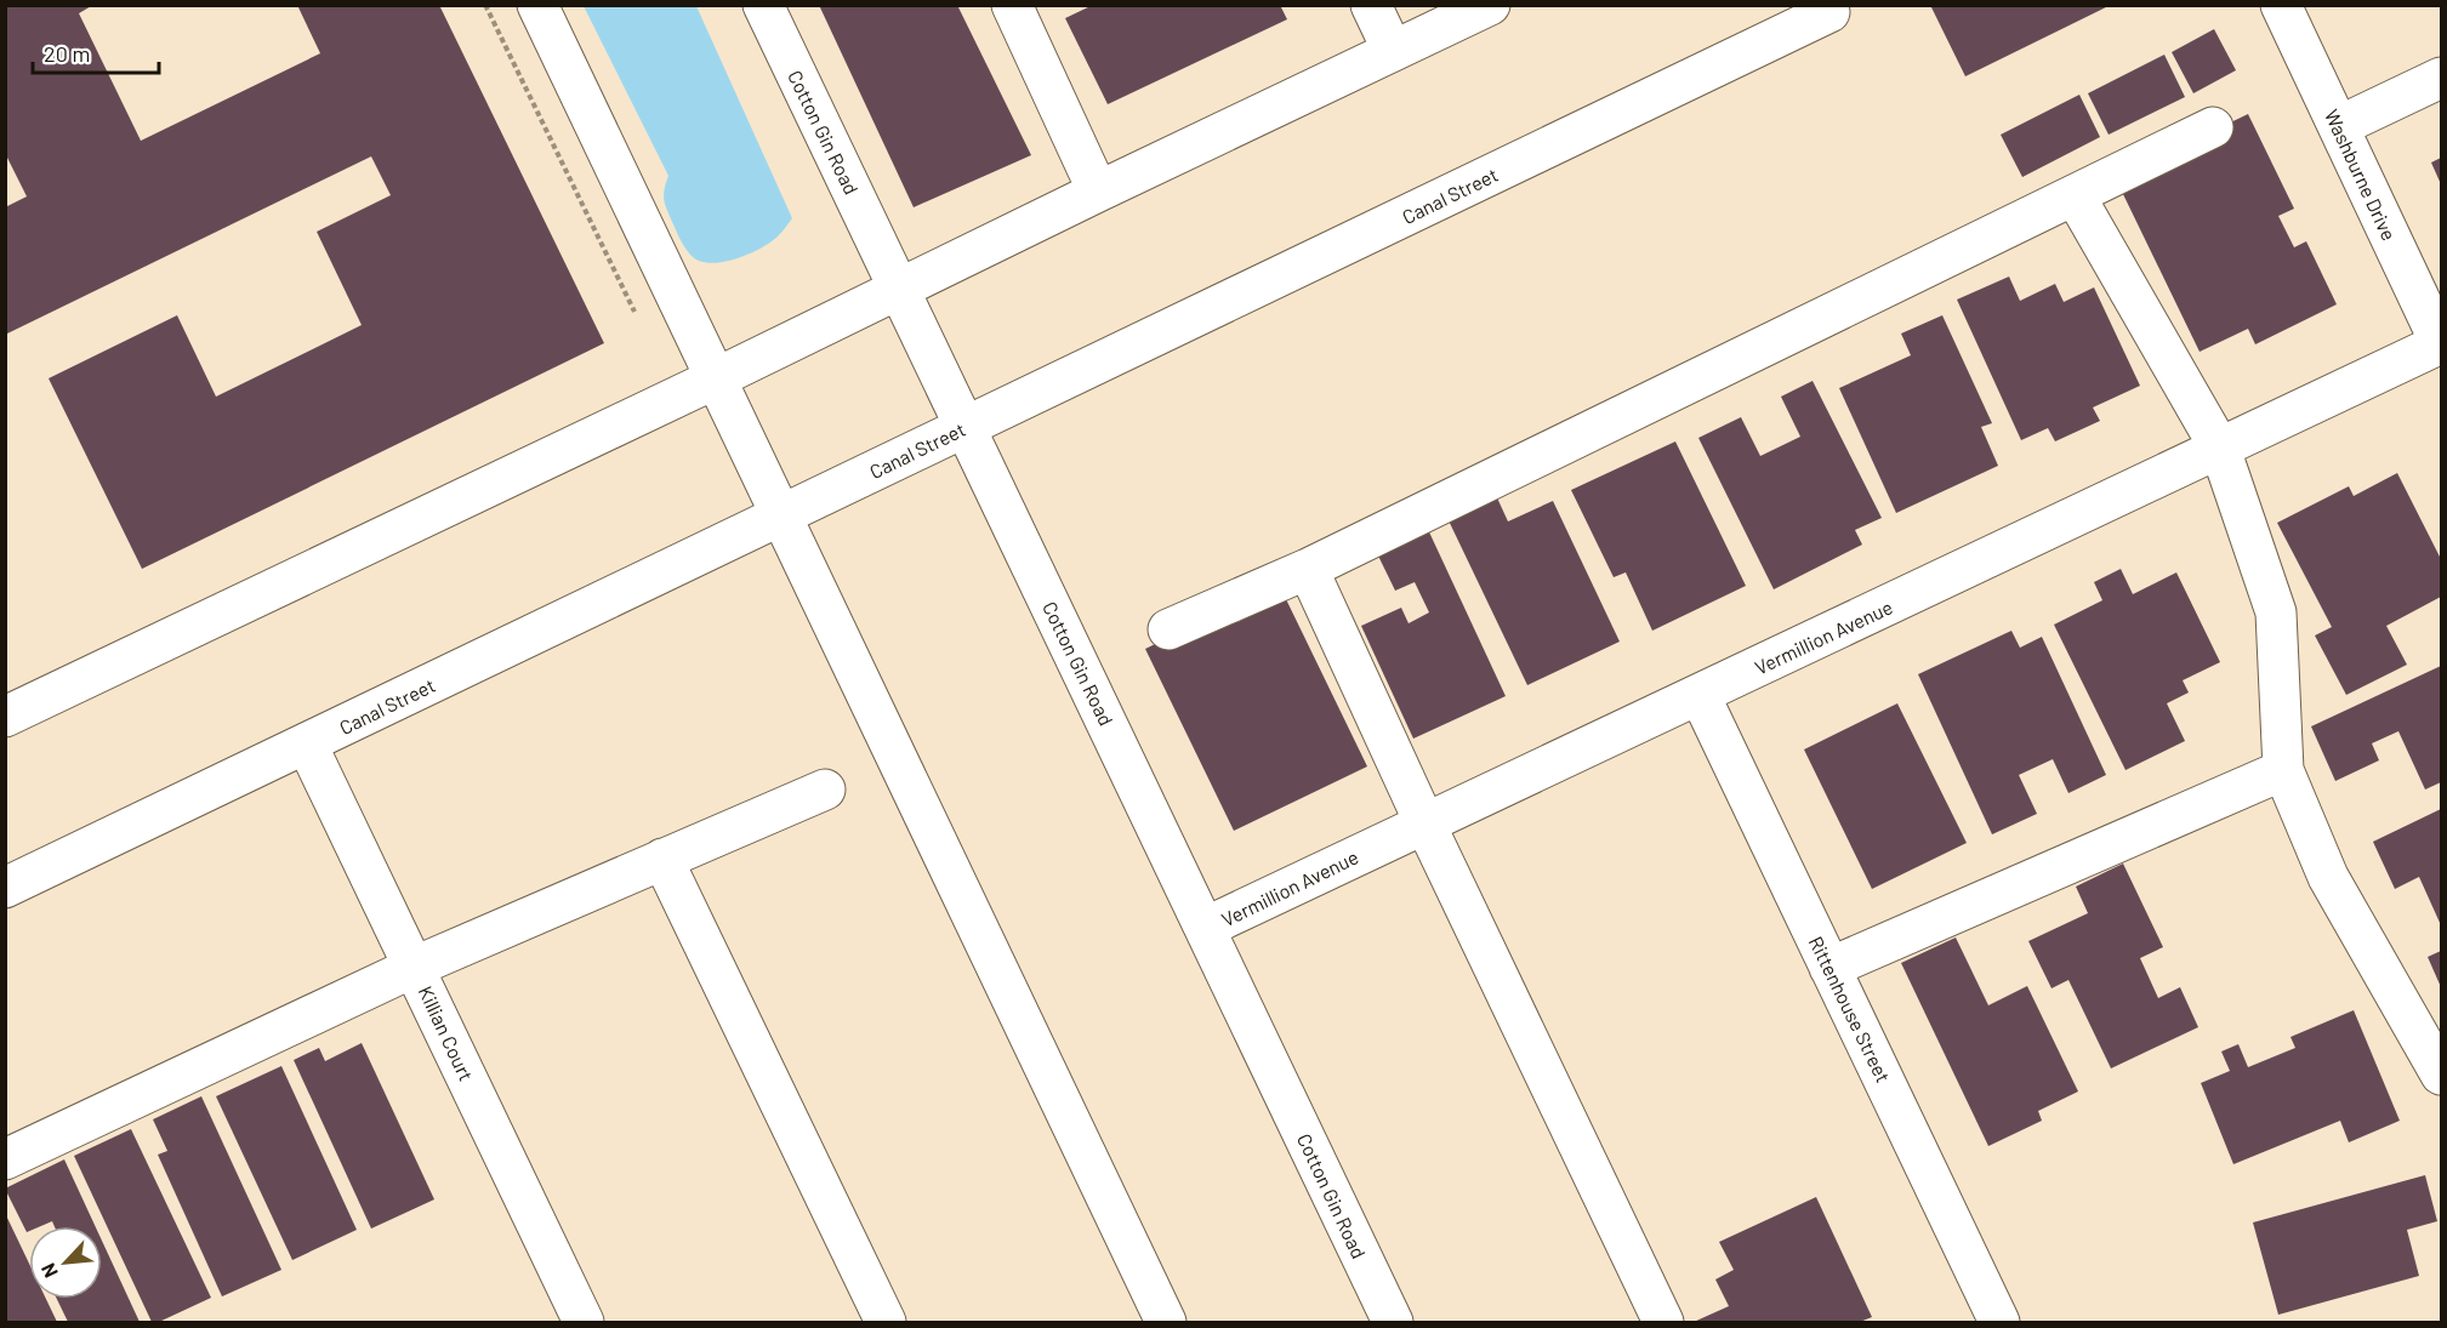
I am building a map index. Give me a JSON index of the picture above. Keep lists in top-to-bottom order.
{
  "streets": {
    "street": [
      "Cotton Gin Road",
      "Washburne Drive",
      "Canal Street",
      "Vermillion Avenue",
      "Rittenhouse Street",
      "Killian Court"
    ]
  },
  "crossings": [
    ["Cotton Gin Road", "Canal Street"],
    ["Cotton Gin Road", "Vermillion Avenue"],
    ["Washburne Drive", "Vermillion Avenue"],
    ["Canal Street", "Killian Court"],
    ["Vermillion Avenue", "Rittenhouse Street"]
  ],
  "scale_bar": "20 m",
  "north": "bottom left"
}
